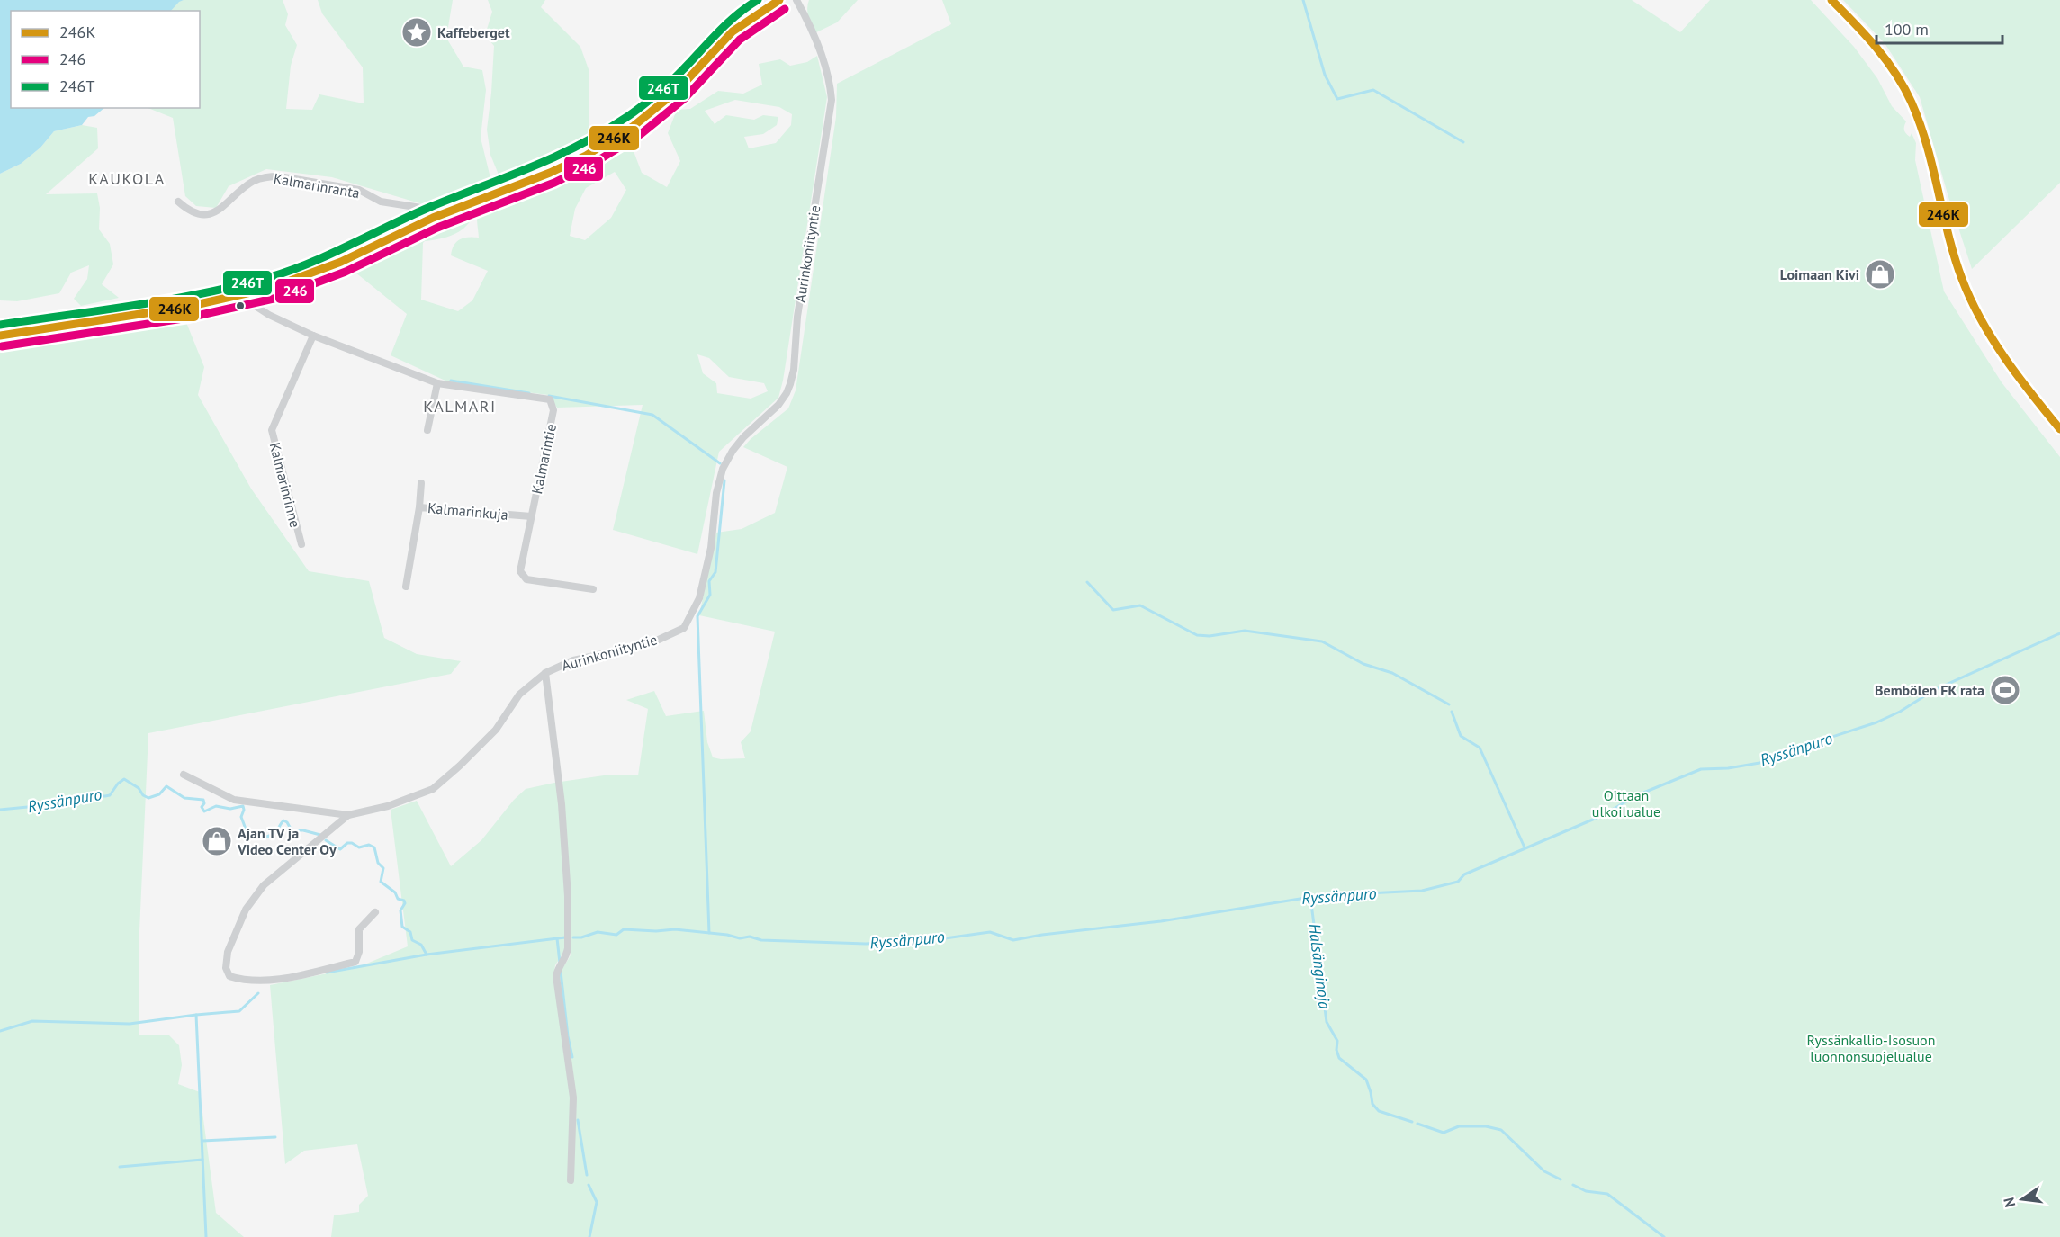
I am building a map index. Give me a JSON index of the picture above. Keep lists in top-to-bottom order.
{
  "streets": {
    "street": [
      "Kalmarinranta",
      "Aurinkoniityntie",
      "Kalmarintie",
      "Kalmarinrinne",
      "Kalmarinkuja"
    ]
  },
  "crossings": [
    ["Kalmarintie", "Kalmarinrinne"],
    ["Kalmarintie", "Kalmarinkuja"]
  ],
  "districts": ["KAUKOLA", "KALMARI"],
  "water": ["Ryssänpuro", "Halsänginoja"],
  "parks": ["Oittaan ulkoilualue", "Ryssänkallio-Isosuon luonnonsuojelualue"],
  "places": {
    "place": ["Kaffeberget"],
    "shop": ["Loimaan Kivi", "Ajan TV ja Video Center Oy"],
    "sports": ["Bembölen FK rata"]
  },
  "lines": ["transit line 246K", "transit line 246T", "transit line 246"],
  "legend": ["246K", "246", "246T"],
  "scale_bar": "100 m",
  "north": "left"
}
